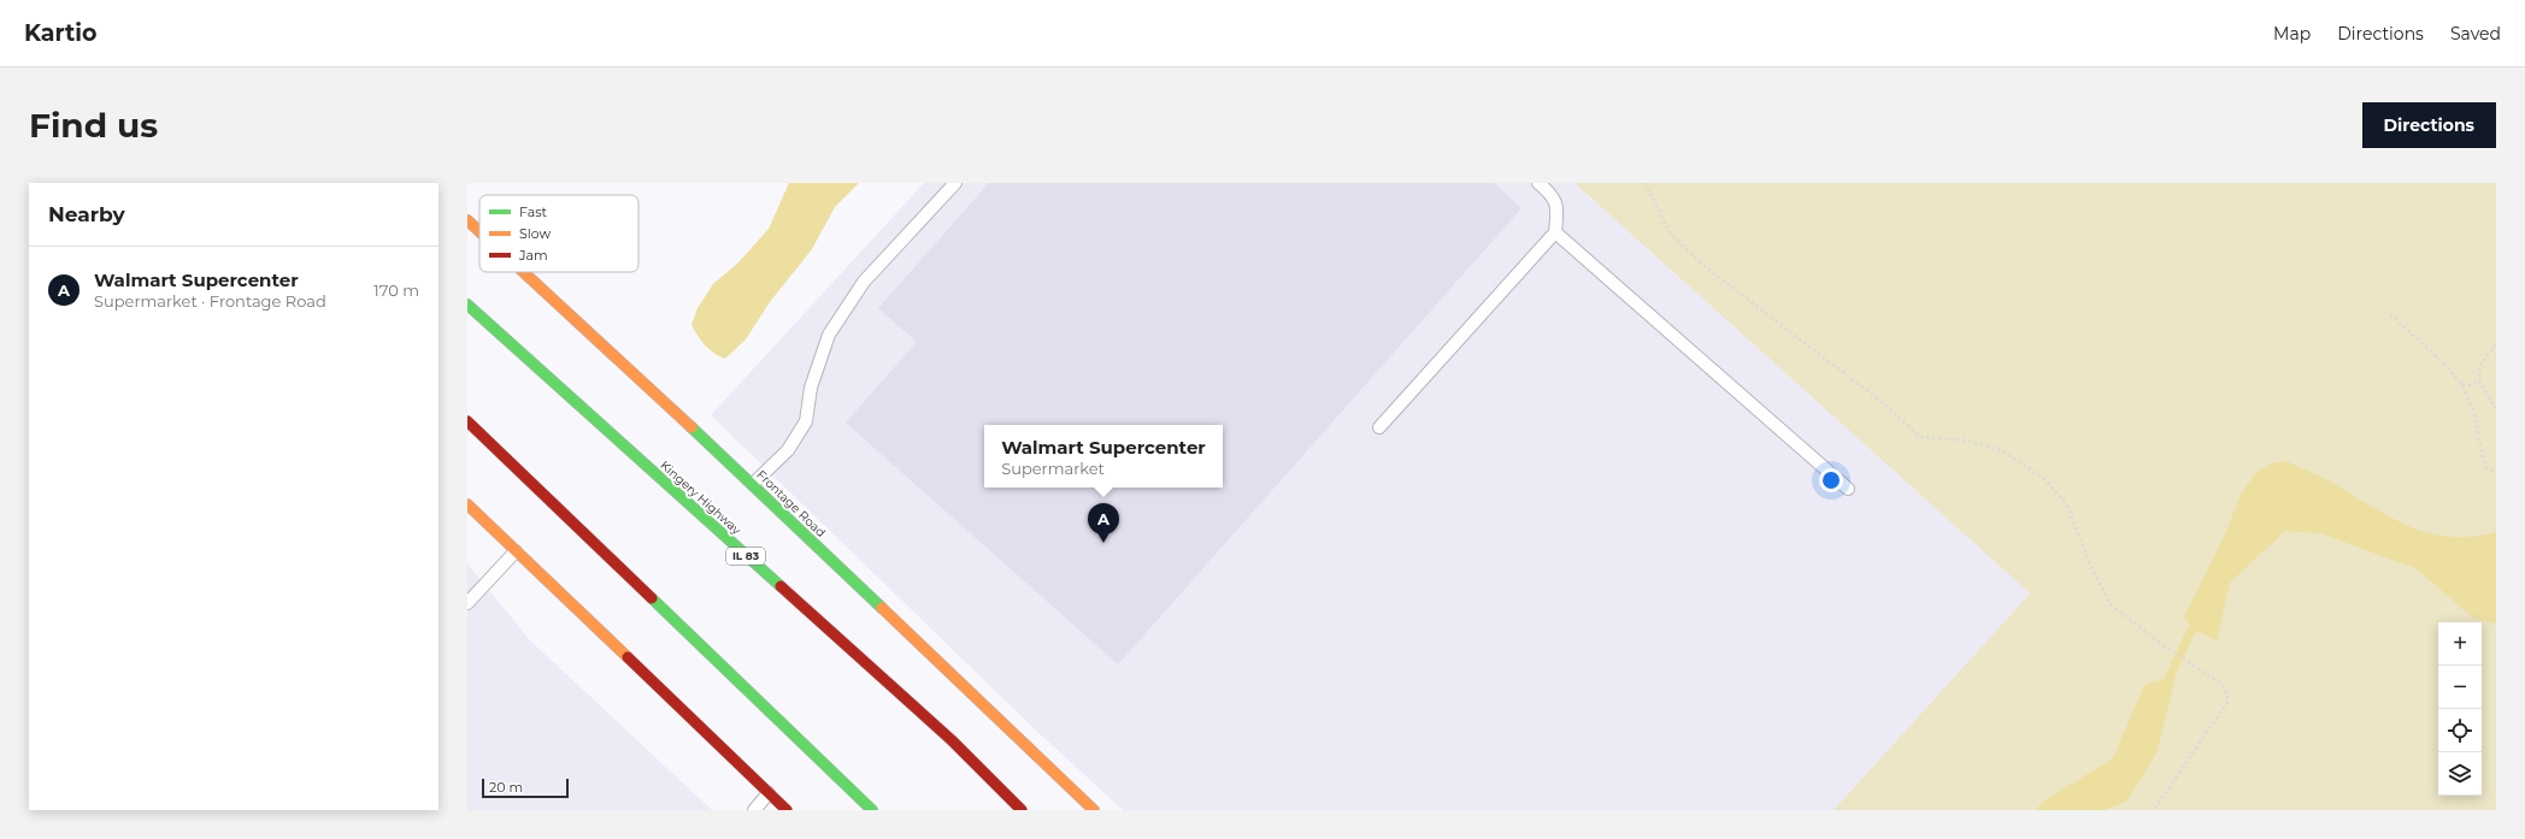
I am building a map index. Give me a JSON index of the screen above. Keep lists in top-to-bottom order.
{
  "streets": {
    "main road": ["Kingery Highway", "Frontage Road", "IL 83"]
  },
  "legend": ["Fast", "Slow", "Jam"],
  "scale_bar": "20 m",
  "page": {
    "header": "Kartio",
    "nav": ["Map", "Directions", "Saved"],
    "buttons": "Directions",
    "title": "Find us",
    "heading": "Nearby",
    "list": [
      {
        "mark": "A",
        "name": "Walmart Supercenter",
        "note": "Supermarket · Frontage Road",
        "value": "170 m"
      }
    ],
    "popup": ["Walmart Supercenter", "Supermarket"],
    "pins": "A",
    "map_buttons": ["+", "−"],
    "scale": "20 m"
  }
}
